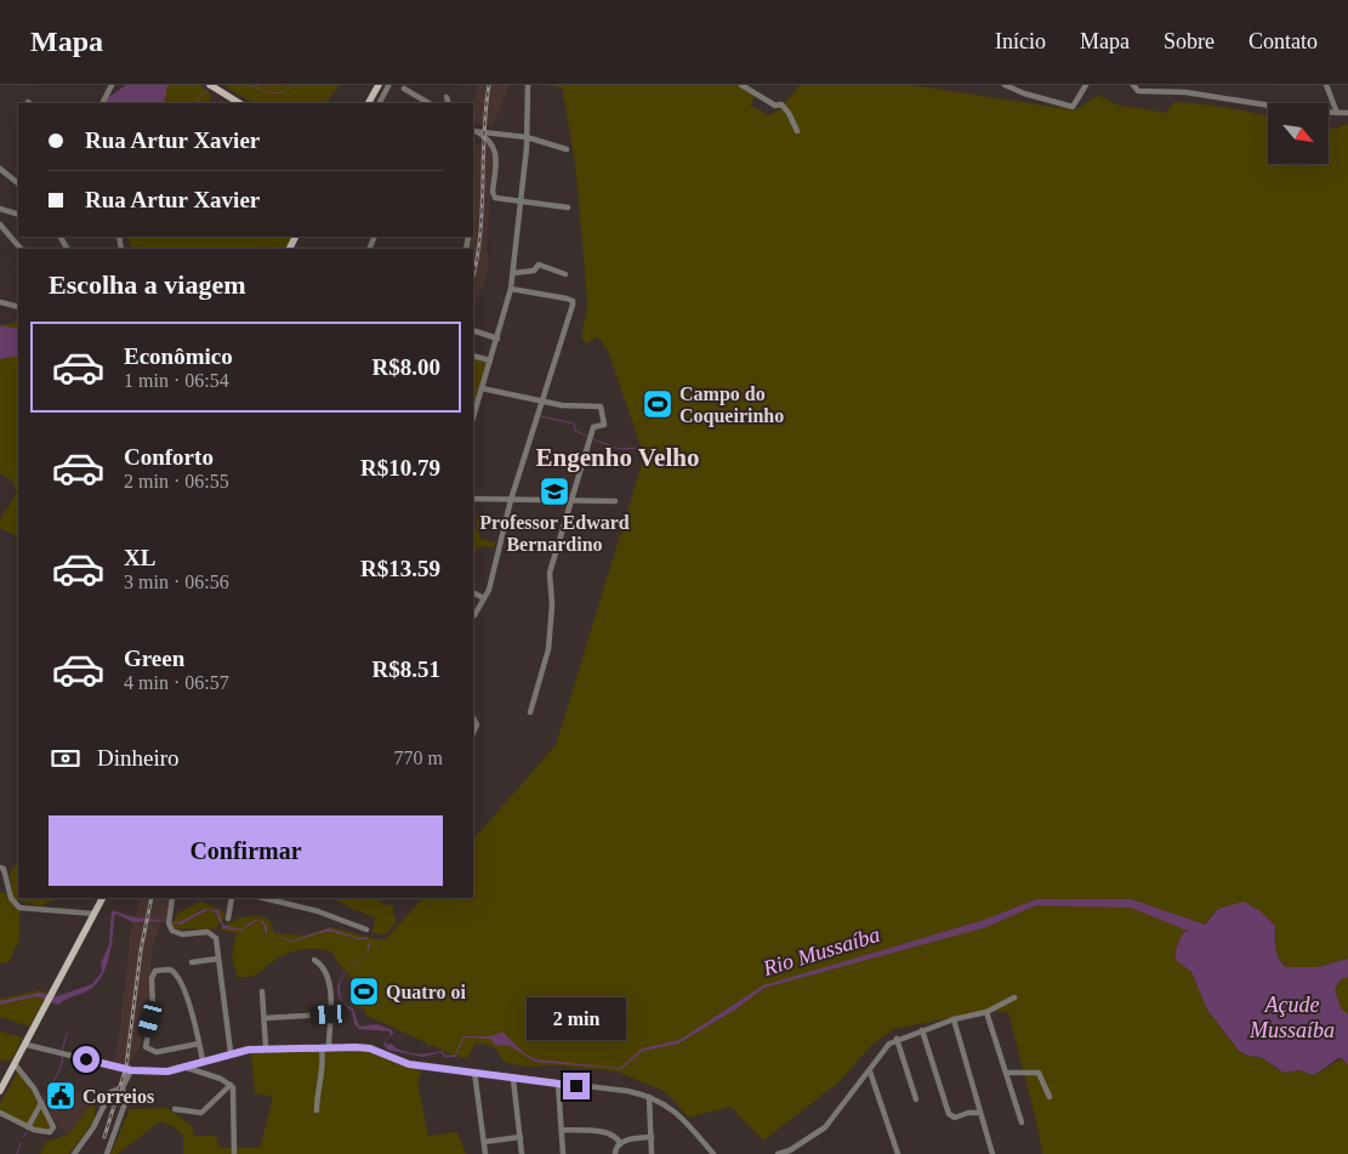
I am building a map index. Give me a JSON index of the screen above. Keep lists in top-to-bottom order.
{
  "districts": ["Engenho Velho"],
  "water": ["Rio Mussaíba", "Açude Mussaíba"],
  "places": {
    "sports": ["Campo do Coqueirinho", "Quatro oi"],
    "school or university": ["Professor Edward Bernardino"],
    "public building": ["Correios"]
  },
  "north": "bottom right",
  "page": {
    "header": "Mapa",
    "nav": [
      "Início",
      "Mapa",
      "Sobre",
      "Contato"
    ],
    "banner": ["Rua Artur Xavier", "Rua Artur Xavier"],
    "heading": "Escolha a viagem",
    "list": [
      {
        "name": "Econômico",
        "note": "1 min · 06:54",
        "value": "R$8.00"
      },
      {
        "name": "Conforto",
        "note": "2 min · 06:55",
        "value": "R$10.79"
      },
      {
        "name": "XL",
        "note": "3 min · 06:56",
        "value": "R$13.59"
      },
      {
        "name": "Green",
        "note": "4 min · 06:57",
        "value": "R$8.51"
      }
    ],
    "pay": ["Dinheiro", "770 m"],
    "buttons": "Confirmar",
    "bubble": "2 min"
  }
}
